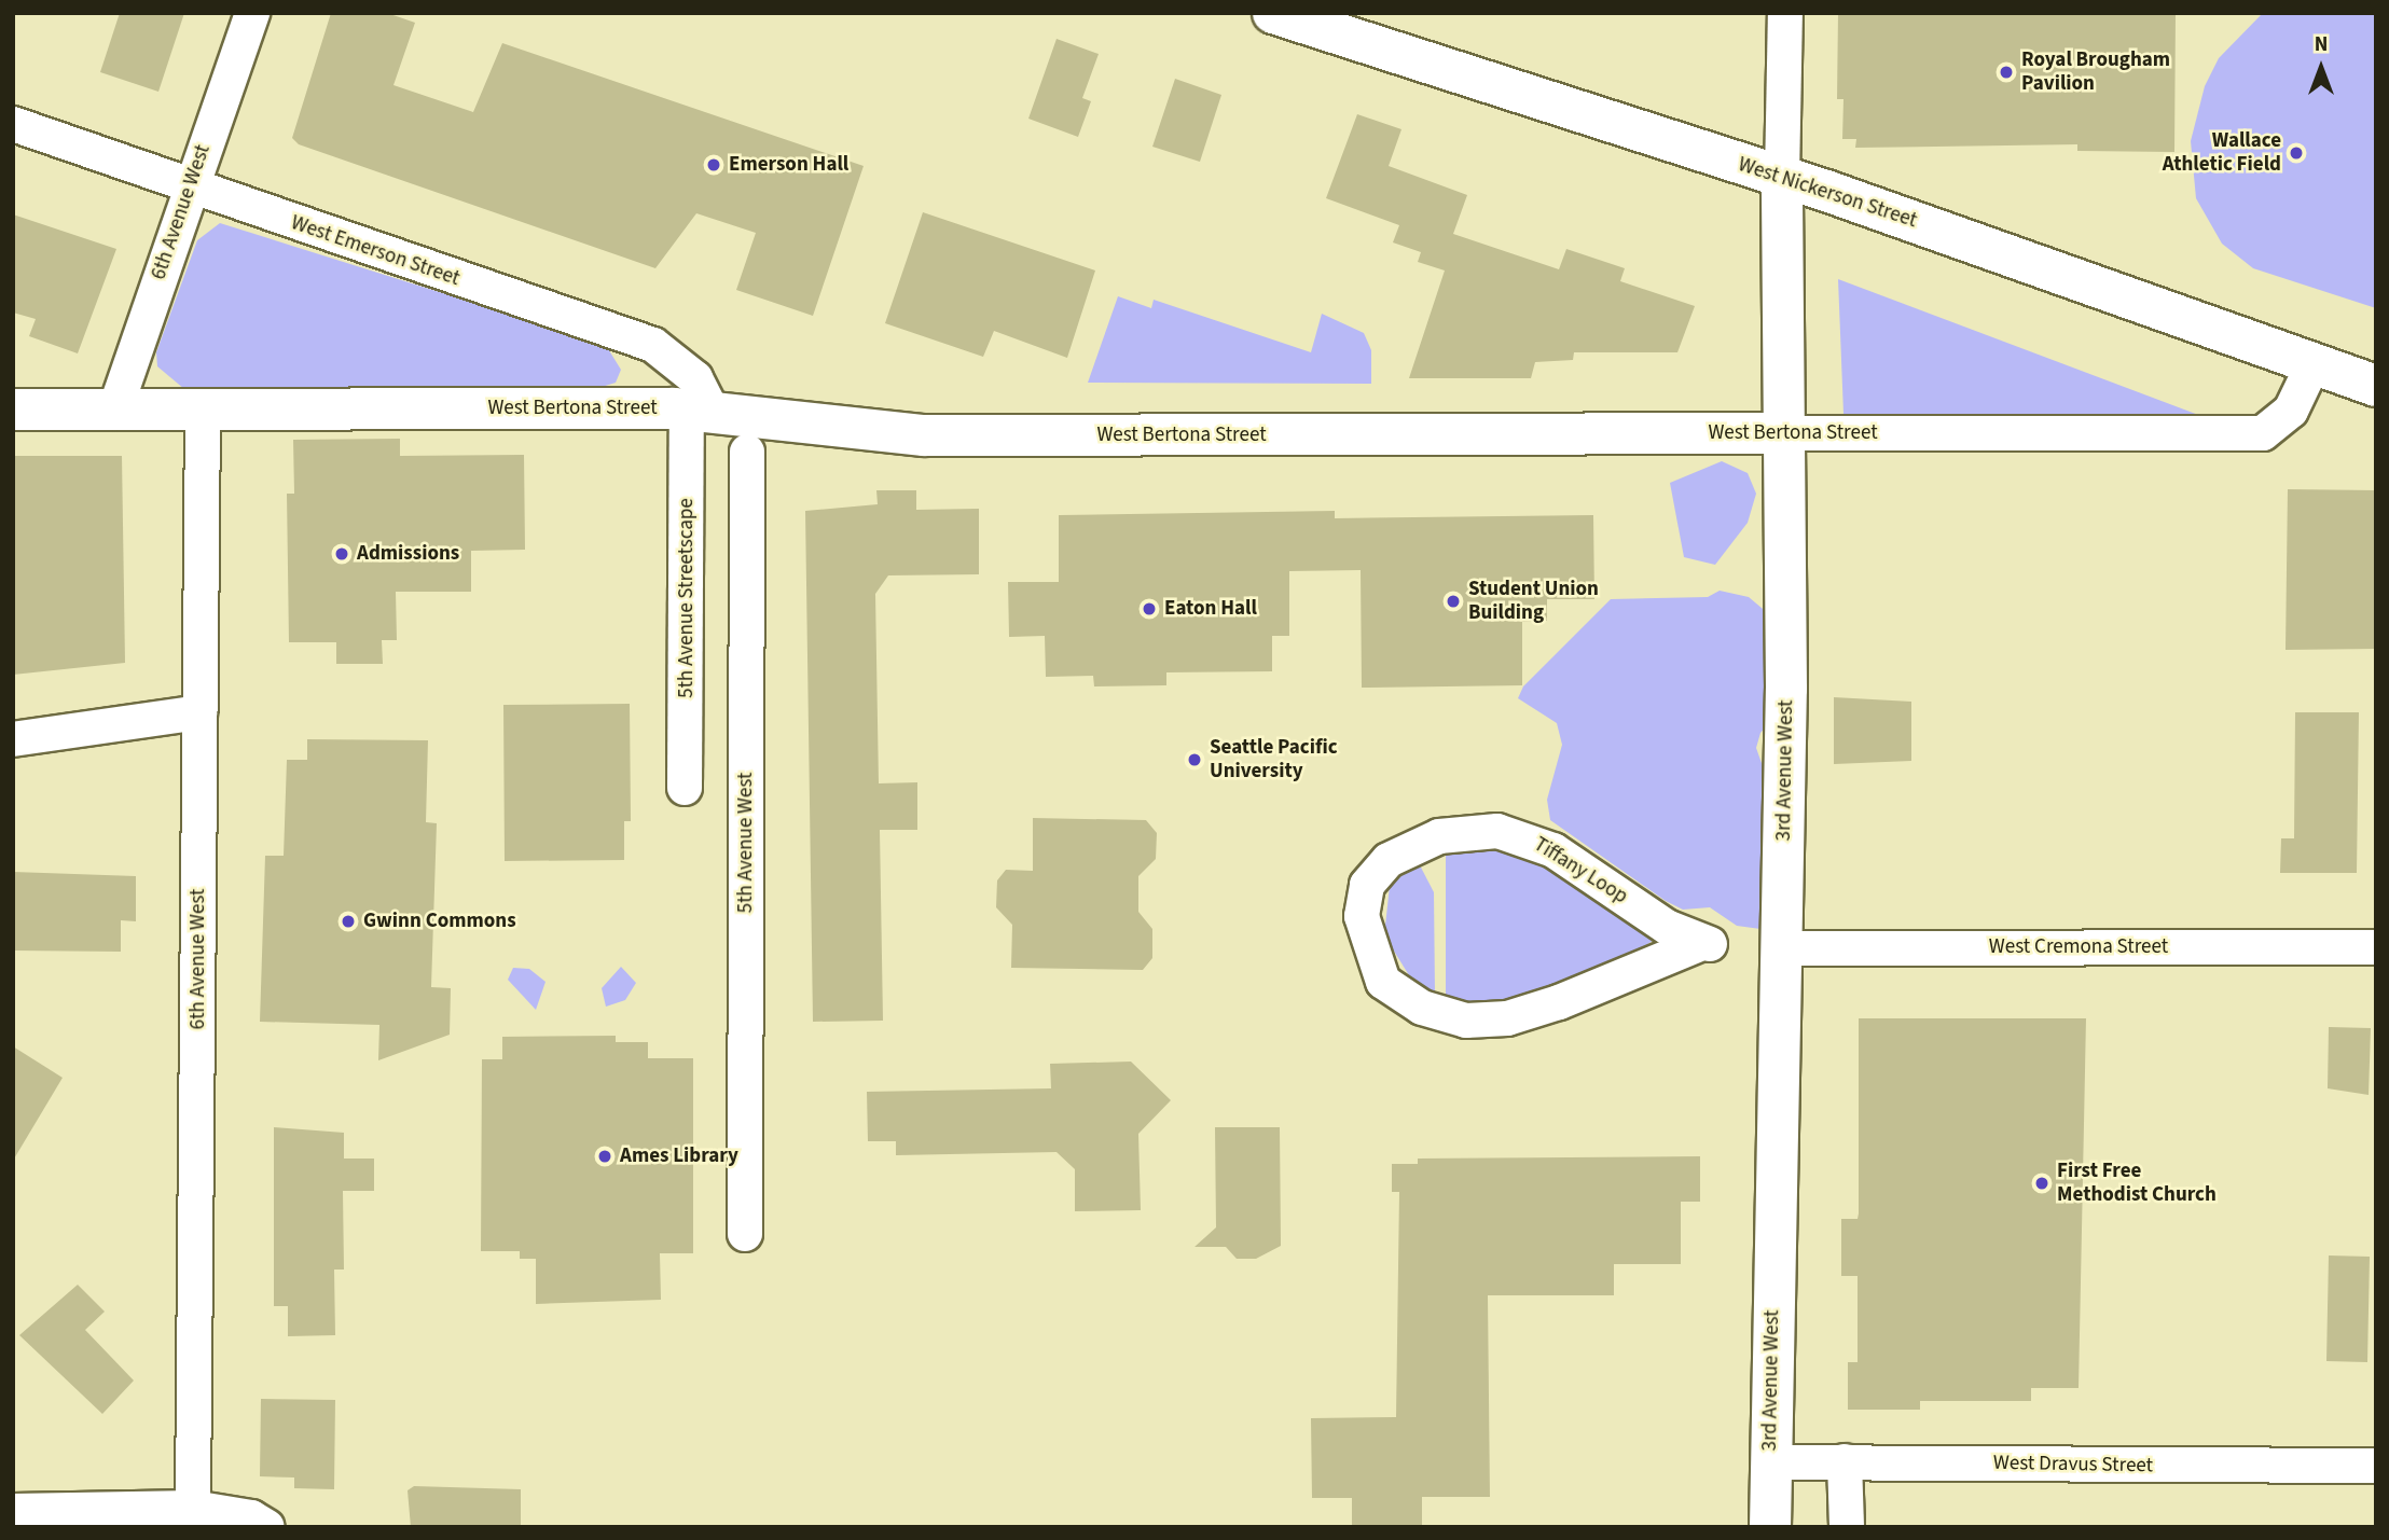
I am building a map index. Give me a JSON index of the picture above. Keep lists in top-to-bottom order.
{
  "streets": {
    "street": [
      "West Nickerson Street",
      "6th Avenue West",
      "West Emerson Street",
      "West Bertona Street",
      "5th Avenue Streetscape",
      "3rd Avenue West",
      "5th Avenue West",
      "Tiffany Loop",
      "West Cremona Street",
      "West Dravus Street"
    ]
  },
  "crossings": [
    ["West Nickerson Street", "West Bertona Street"],
    ["West Nickerson Street", "3rd Avenue West"],
    ["6th Avenue West", "West Emerson Street"],
    ["6th Avenue West", "West Bertona Street"],
    ["West Emerson Street", "West Bertona Street"],
    ["West Emerson Street", "5th Avenue Streetscape"],
    ["West Bertona Street", "5th Avenue Streetscape"],
    ["West Bertona Street", "3rd Avenue West"],
    ["3rd Avenue West", "West Cremona Street"],
    ["3rd Avenue West", "West Dravus Street"]
  ],
  "places": [
    "Royal Brougham Pavilion",
    "Wallace Athletic Field",
    "Emerson Hall",
    "Admissions",
    "Student Union Building",
    "Eaton Hall",
    "Seattle Pacific University",
    "Gwinn Commons",
    "Ames Library",
    "First Free Methodist Church"
  ],
  "north": "top"
}
